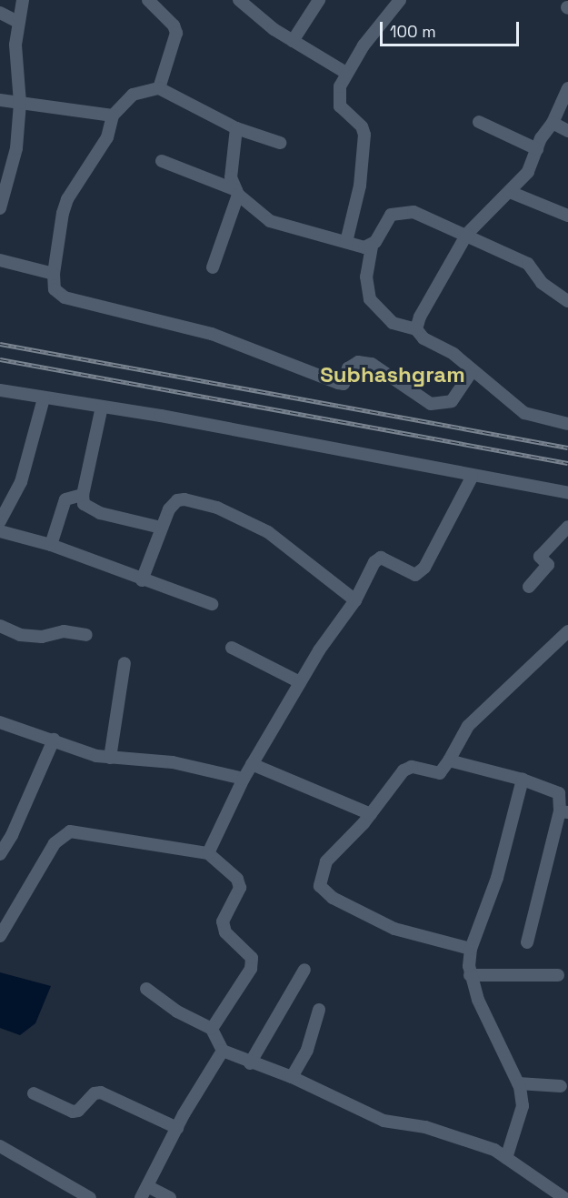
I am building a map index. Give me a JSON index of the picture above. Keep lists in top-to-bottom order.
{
  "districts": ["Subhashgram"],
  "scale_bar": "100 m"
}
